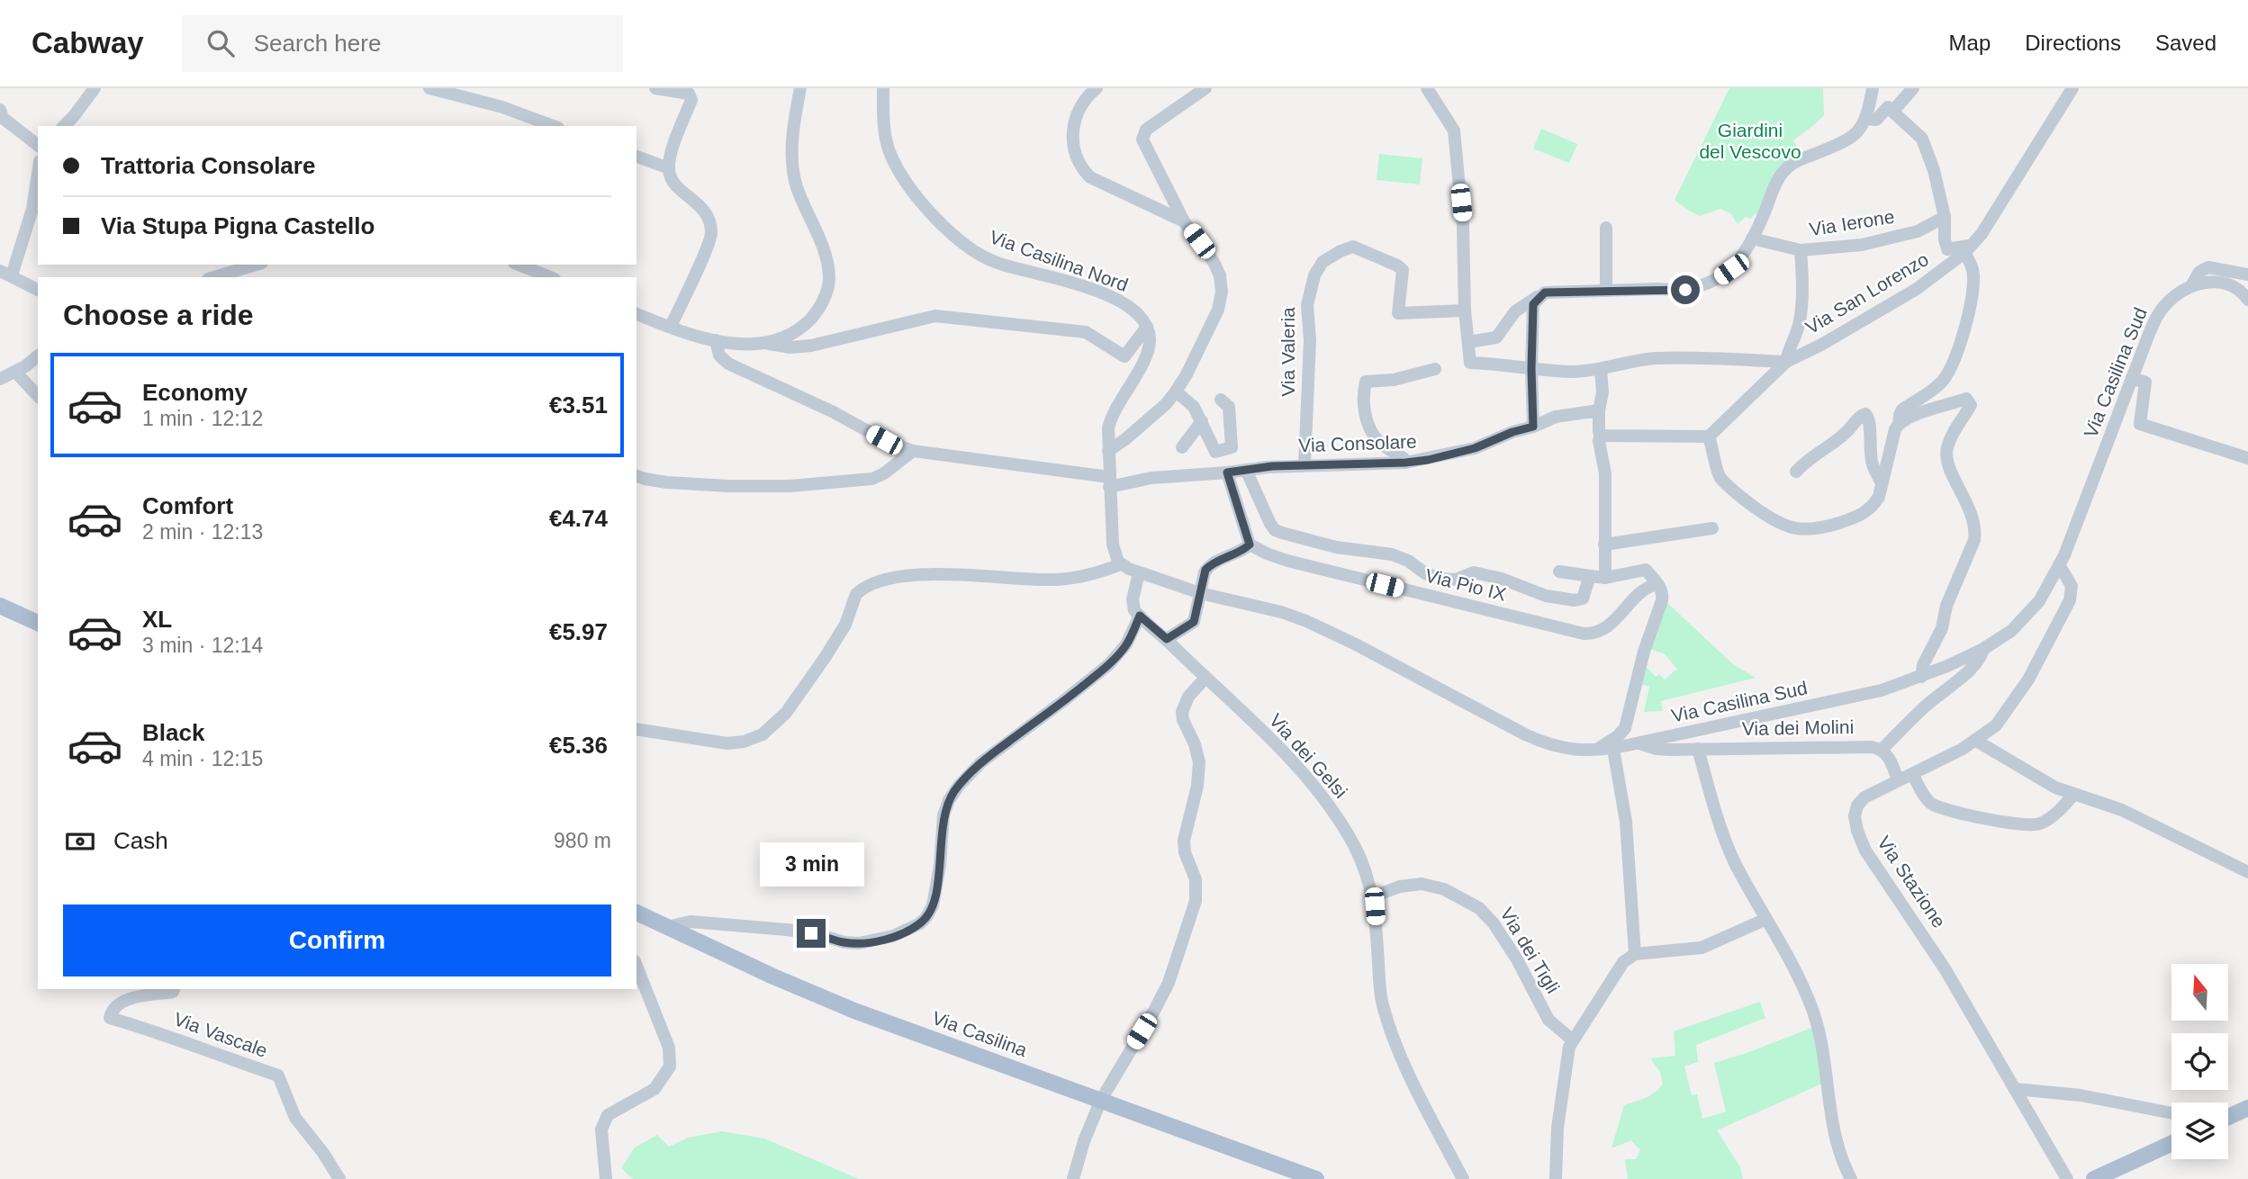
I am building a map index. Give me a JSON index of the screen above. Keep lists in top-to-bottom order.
{
  "streets": {
    "main road": ["Via Casilina"],
    "street": [
      "Via Ierone",
      "Via Casilina Nord",
      "Via San Lorenzo",
      "Via Valeria",
      "Via Casilina Sud",
      "Via Consolare",
      "Via Pio IX",
      "Via dei Molini",
      "Via dei Gelsi",
      "Via Stazione",
      "Via dei Tigli",
      "Via Vascale"
    ]
  },
  "crossings": [
    ["Via Ierone", "Via San Lorenzo"],
    ["Via Valeria", "Via Consolare"],
    ["Via Casilina Sud", "Via dei Molini"],
    ["Via Casilina Sud", "Via Stazione"],
    ["Via dei Gelsi", "Via dei Tigli"]
  ],
  "parks": ["Giardini del Vescovo"],
  "north": "top",
  "page": {
    "header": "Cabway",
    "search": "Search here",
    "nav": ["Map", "Directions", "Saved"],
    "banner": ["Trattoria Consolare", "Via Stupa Pigna Castello"],
    "heading": "Choose a ride",
    "list": [
      {
        "name": "Economy",
        "note": "1 min · 12:12",
        "value": "€3.51"
      },
      {
        "name": "Comfort",
        "note": "2 min · 12:13",
        "value": "€4.74"
      },
      {
        "name": "XL",
        "note": "3 min · 12:14",
        "value": "€5.97"
      },
      {
        "name": "Black",
        "note": "4 min · 12:15",
        "value": "€5.36"
      }
    ],
    "pay": ["Cash", "980 m"],
    "bubble": "3 min",
    "buttons": "Confirm"
  }
}
